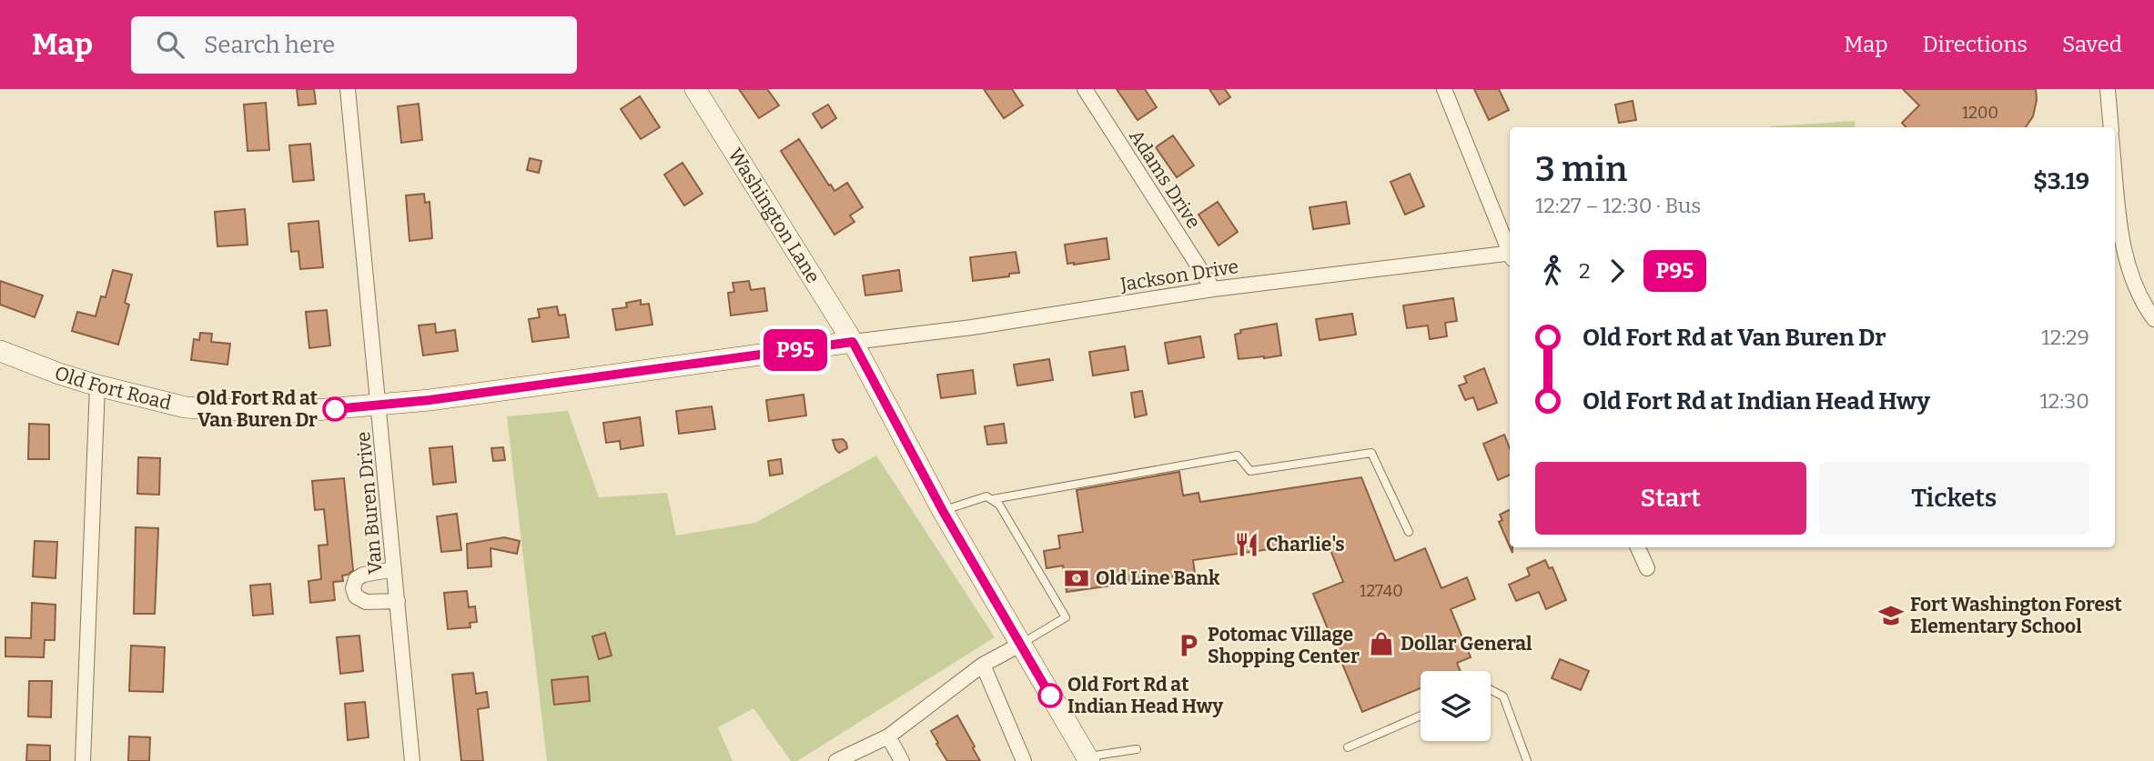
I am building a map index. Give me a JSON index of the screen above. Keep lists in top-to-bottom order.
{
  "streets": {
    "main road": ["Washington Lane", "Old Fort Road"],
    "street": ["Adams Drive", "Jackson Drive", "Van Buren Drive"]
  },
  "crossings": [
    ["Adams Drive", "Jackson Drive"],
    ["Washington Lane", "Jackson Drive"],
    ["Washington Lane", "Old Fort Road"],
    ["Jackson Drive", "Old Fort Road"],
    ["Old Fort Road", "Van Buren Drive"]
  ],
  "places": {
    "other": ["Old Fort Rd at Van Buren Dr", "Old Fort Rd at Indian Head Hwy"],
    "restaurant": ["Charlie's"],
    "bank": ["Old Line Bank"],
    "school or university": ["Fort Washington Forest Elementary School"],
    "shop": ["Dollar General"],
    "parking": ["Potomac Village Shopping Center"]
  },
  "lines": ["bus line P95"],
  "house_numbers": ["1200", "12740"],
  "page": {
    "header": "Map",
    "search": "Search here",
    "nav": ["Map", "Directions", "Saved"],
    "on_map": "P95",
    "heading": ["3 min", "12:27 – 12:30 · Bus", "$3.19"],
    "legs": ["2", "P95"],
    "list": [
      {
        "name": "Old Fort Rd at Van Buren Dr",
        "value": "12:29"
      },
      {
        "name": "Old Fort Rd at Indian Head Hwy",
        "value": "12:30"
      }
    ],
    "buttons": ["Start", "Tickets"]
  }
}
